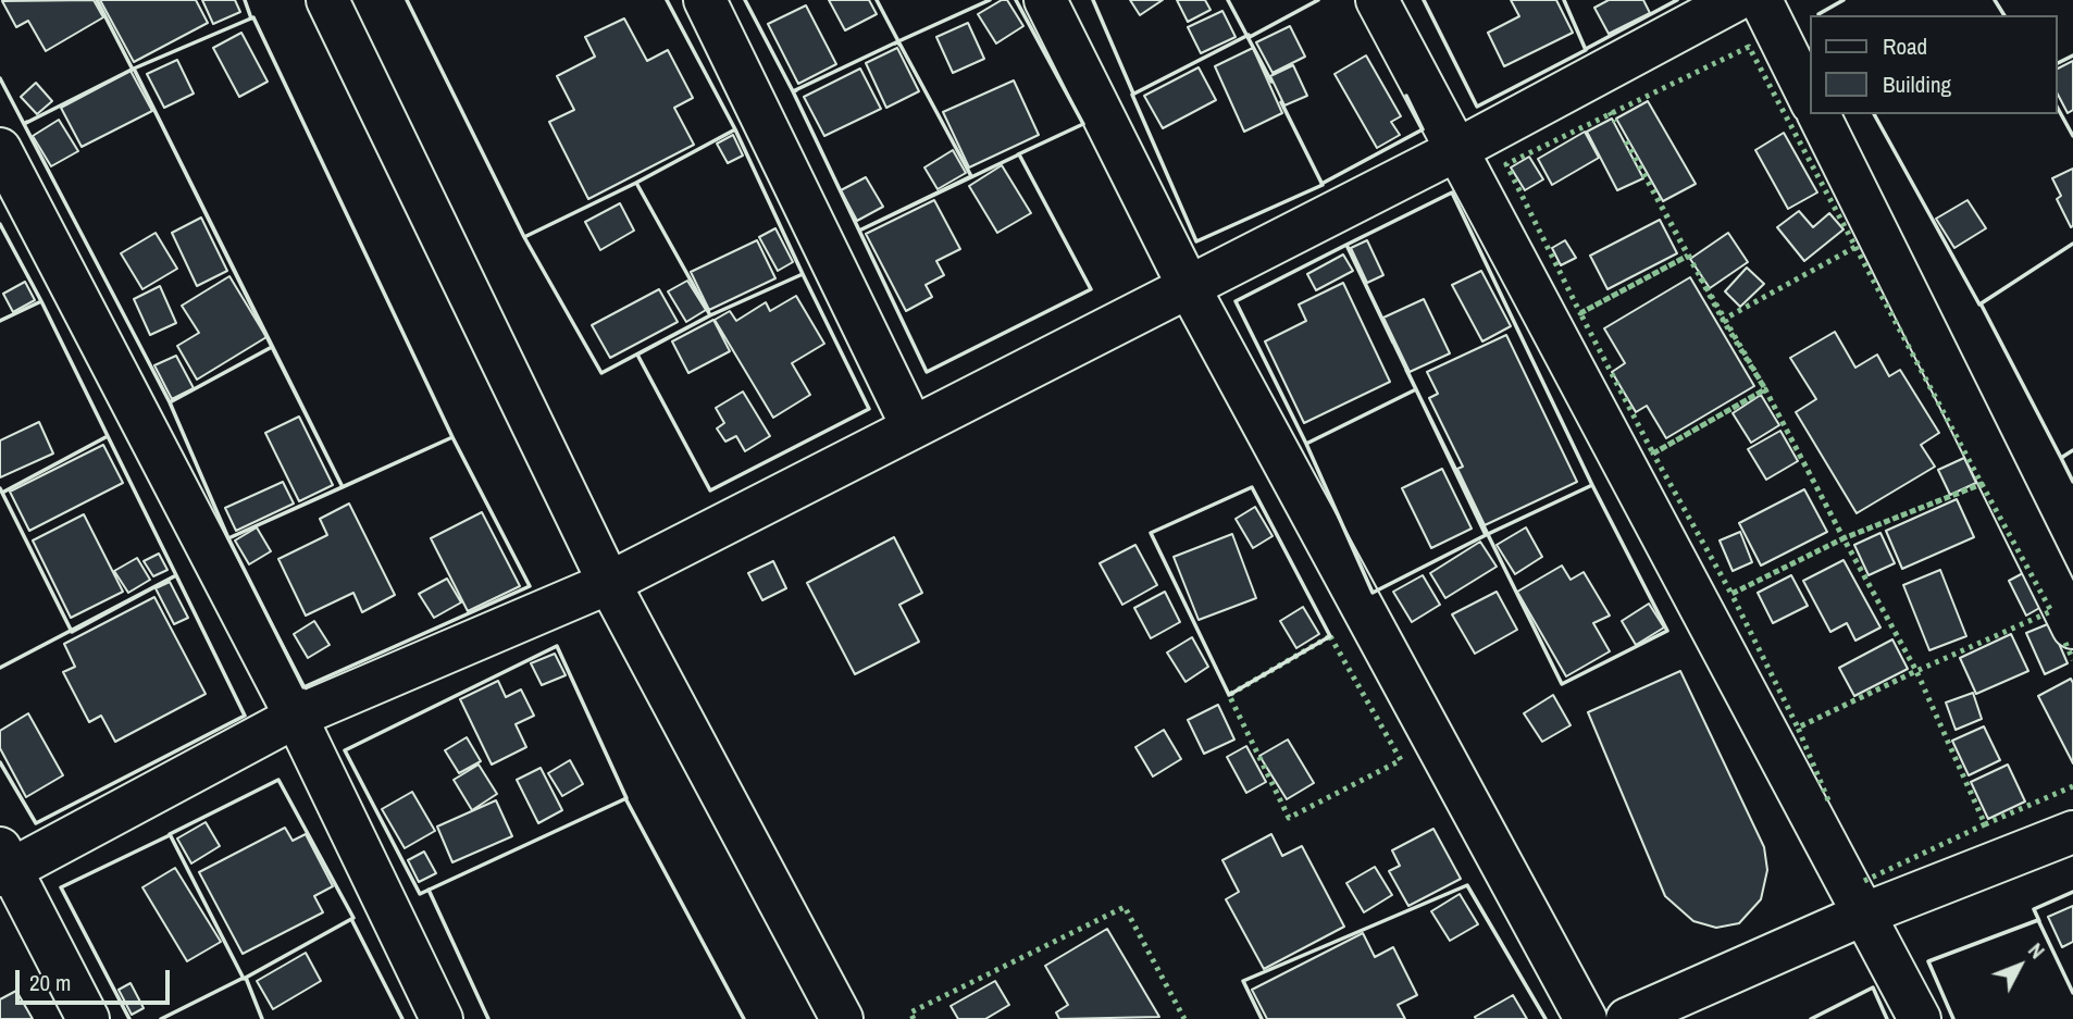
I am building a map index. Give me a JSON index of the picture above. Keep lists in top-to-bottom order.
{
  "legend": ["Road", "Building"],
  "scale_bar": "20 m",
  "north": "top right"
}
